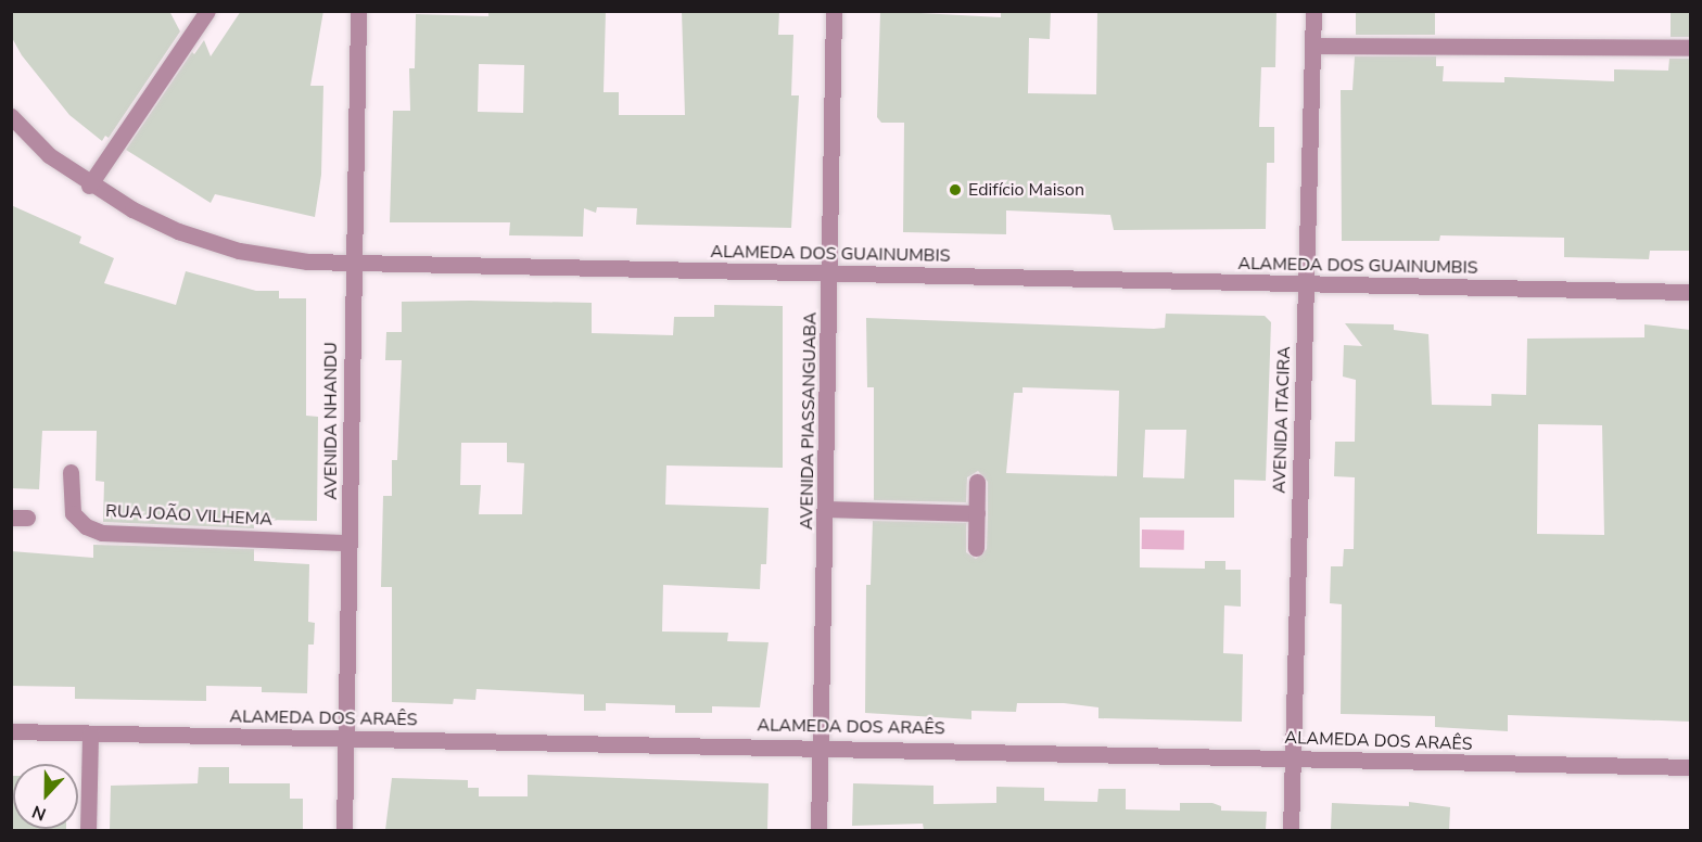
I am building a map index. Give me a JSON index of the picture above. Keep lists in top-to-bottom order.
{
  "streets": {
    "street": [
      "ALAMEDA DOS GUAINUMBIS",
      "AVENIDA ITACIRA",
      "AVENIDA NHANDU",
      "AVENIDA PIASSANGUABA",
      "RUA JOÃO VILHEMA",
      "ALAMEDA DOS ARAÊS"
    ]
  },
  "crossings": [
    ["ALAMEDA DOS GUAINUMBIS", "AVENIDA ITACIRA"],
    ["ALAMEDA DOS GUAINUMBIS", "AVENIDA NHANDU"],
    ["ALAMEDA DOS GUAINUMBIS", "AVENIDA PIASSANGUABA"],
    ["AVENIDA ITACIRA", "ALAMEDA DOS ARAÊS"],
    ["AVENIDA NHANDU", "RUA JOÃO VILHEMA"],
    ["AVENIDA NHANDU", "ALAMEDA DOS ARAÊS"],
    ["AVENIDA PIASSANGUABA", "ALAMEDA DOS ARAÊS"]
  ],
  "places": ["Edifício Maison"],
  "north": "bottom"
}
